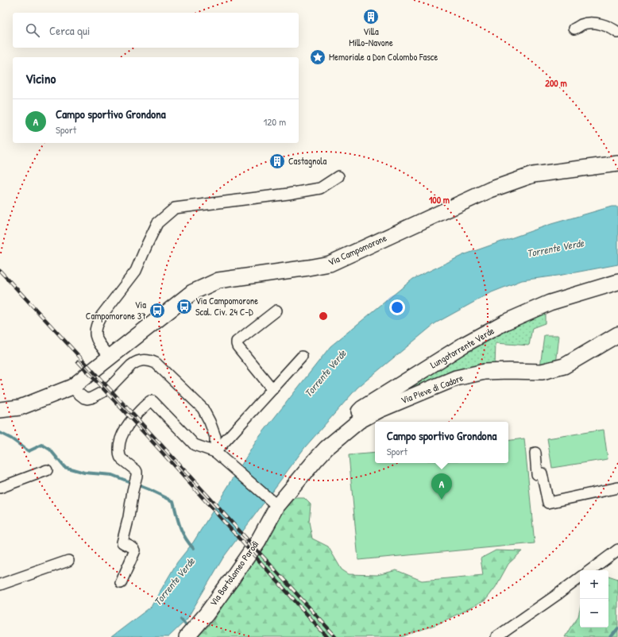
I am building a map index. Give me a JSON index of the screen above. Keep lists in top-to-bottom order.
{
  "streets": {
    "street": [
      "Via Campomorone",
      "Lungotorrente Verde",
      "Via Pieve di Cadore",
      "Via Bartolomeo Parodi"
    ]
  },
  "crossings": [
    ["Lungotorrente Verde", "Via Pieve di Cadore"],
    ["Lungotorrente Verde", "Via Bartolomeo Parodi"]
  ],
  "water": ["Torrente Verde"],
  "places": {
    "building": ["Villa Millo-Navone", "Castagnola"],
    "place": ["Memoriale a Don Colombo Fasce"],
    "bus stop": ["Via Campomorone Scal. Civ. 24 C-D", "Via Campomorone 37"]
  },
  "page": {
    "search": "Cerca qui",
    "heading": "Vicino",
    "list": [
      {
        "mark": "A",
        "name": "Campo sportivo Grondona",
        "note": "Sport",
        "value": "120 m"
      }
    ],
    "popup": ["Campo sportivo Grondona", "Sport"],
    "pins": "A",
    "map_buttons": ["+", "−"]
  },
  "rings": ["200 m", "100 m"]
}
